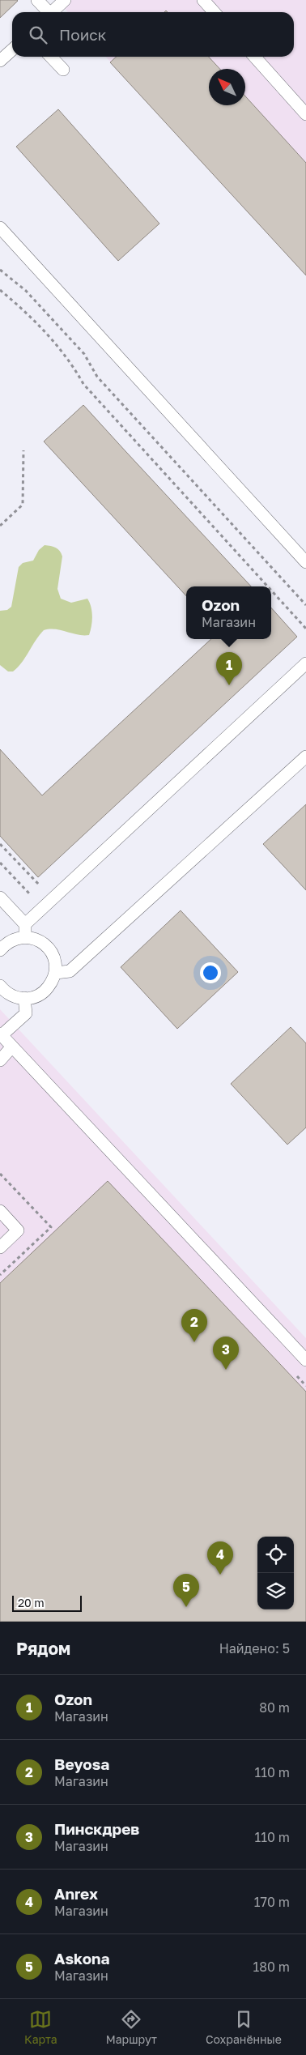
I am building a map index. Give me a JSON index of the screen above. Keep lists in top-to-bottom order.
{
  "scale_bar": "20 m",
  "north": "top left",
  "page": {
    "search": "Поиск",
    "popup": ["Ozon", "Магазин"],
    "pins": [
      "1",
      "2",
      "3",
      "4",
      "5"
    ],
    "scale": "20 m",
    "heading": ["Рядом", "Найдено: 5"],
    "list": [
      {
        "mark": "1",
        "name": "Ozon",
        "note": "Магазин",
        "value": "80 m"
      },
      {
        "mark": "2",
        "name": "Beyosa",
        "note": "Магазин",
        "value": "110 m"
      },
      {
        "mark": "3",
        "name": "Пинскдрев",
        "note": "Магазин",
        "value": "110 m"
      },
      {
        "mark": "4",
        "name": "Anrex",
        "note": "Магазин",
        "value": "170 m"
      },
      {
        "mark": "5",
        "name": "Askona",
        "note": "Магазин",
        "value": "180 m"
      }
    ],
    "nav": ["Карта", "Маршрут", "Сохранённые"]
  }
}
